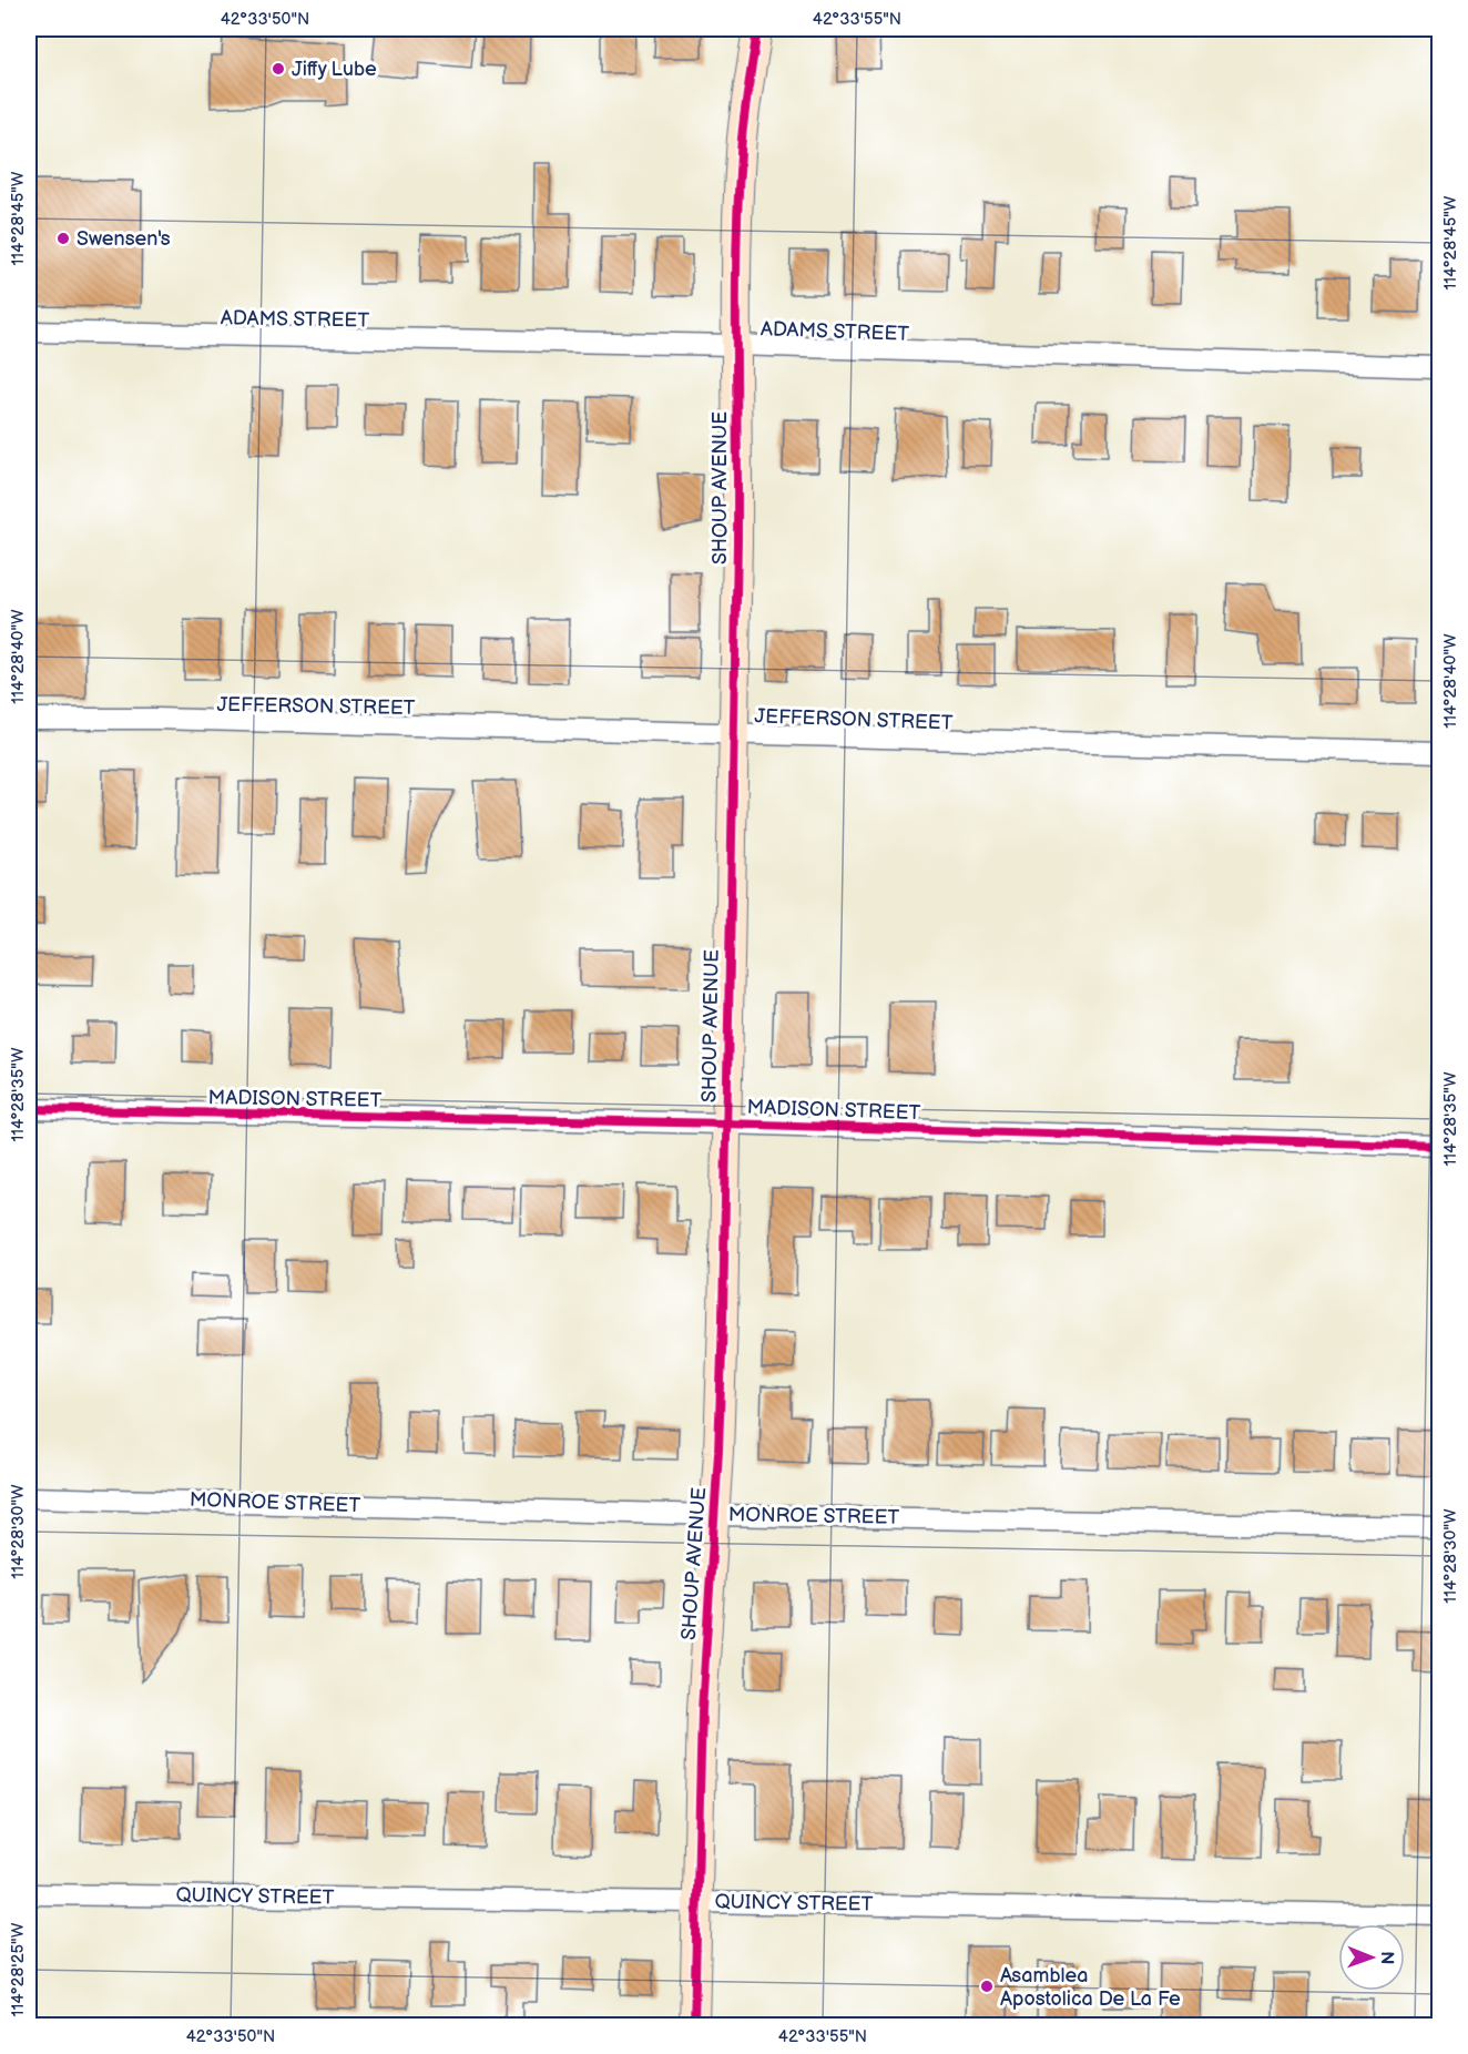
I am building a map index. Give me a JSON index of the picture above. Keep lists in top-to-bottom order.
{
  "streets": {
    "street": [
      "ADAMS STREET",
      "SHOUP AVENUE",
      "JEFFERSON STREET",
      "MADISON STREET",
      "MONROE STREET",
      "QUINCY STREET"
    ]
  },
  "crossings": [
    ["ADAMS STREET", "SHOUP AVENUE"],
    ["SHOUP AVENUE", "JEFFERSON STREET"],
    ["SHOUP AVENUE", "MADISON STREET"],
    ["SHOUP AVENUE", "MONROE STREET"],
    ["SHOUP AVENUE", "QUINCY STREET"]
  ],
  "places": ["Jiffy Lube", "Swensen's", "Asamblea Apostolica De La Fe"],
  "north": "right",
  "coordinates": [
    "42°33'50\"N",
    "42°33'55\"N",
    "114°28'45\"W",
    "114°28'40\"W",
    "114°28'35\"W",
    "114°28'30\"W",
    "114°28'25\"W"
  ]
}
